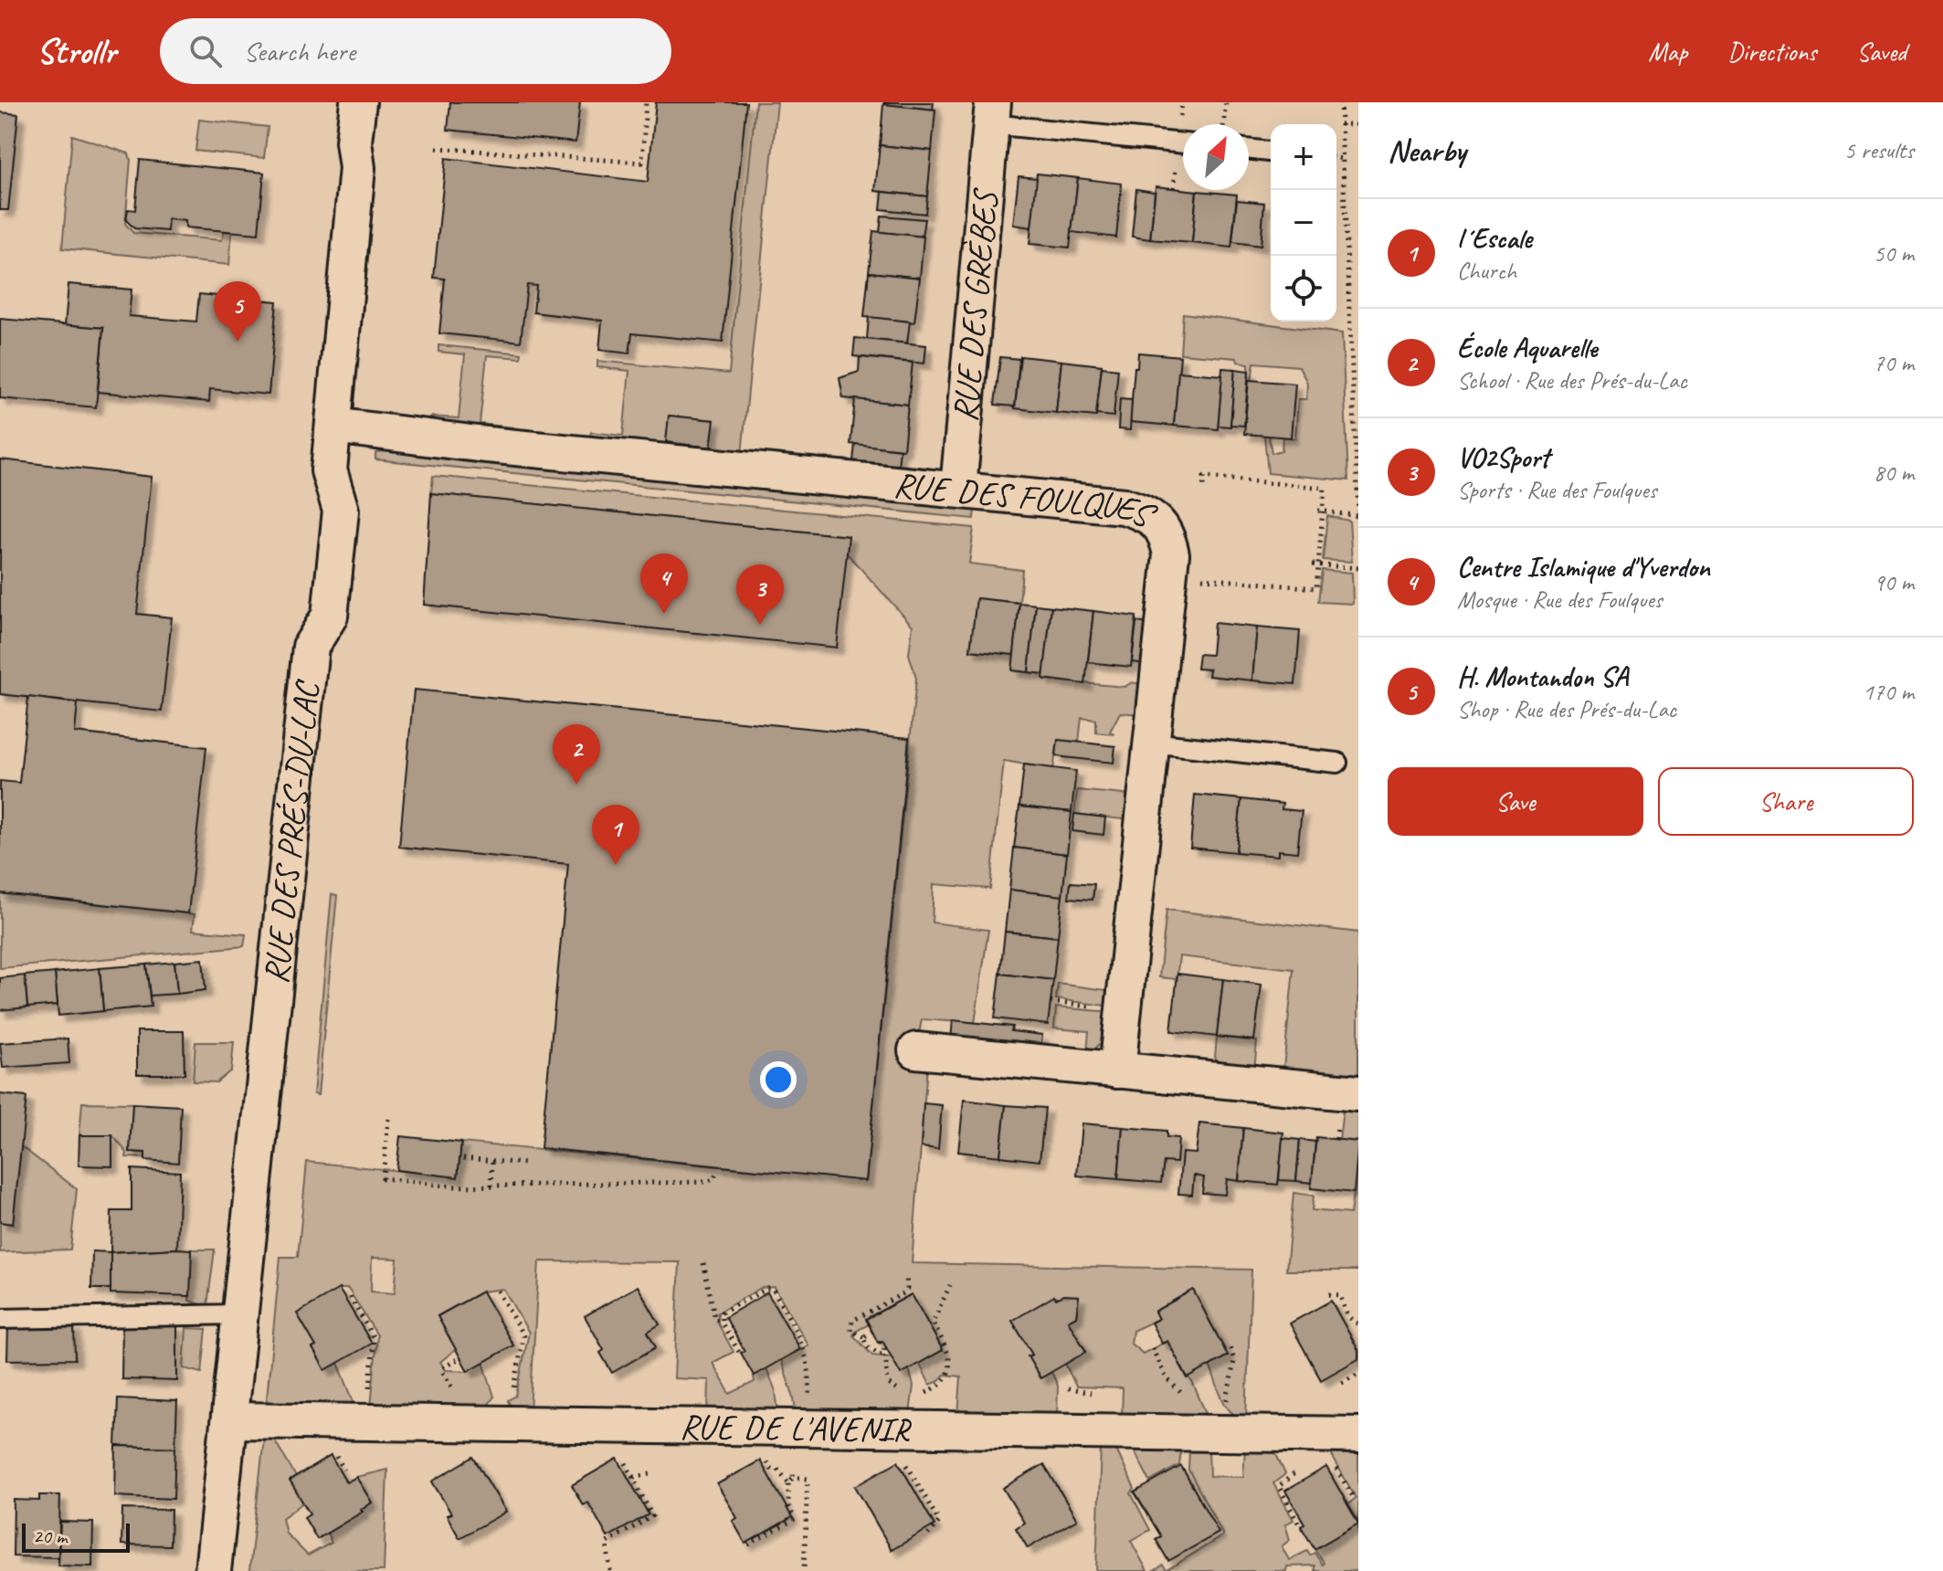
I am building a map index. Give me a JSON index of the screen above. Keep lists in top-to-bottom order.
{
  "streets": {
    "street": [
      "RUE DES GRÈBES",
      "RUE DES FOULQUES",
      "RUE DES PRÉS-DU-LAC",
      "RUE DE L'AVENIR"
    ]
  },
  "crossings": [
    ["RUE DES GRÈBES", "RUE DES FOULQUES"],
    ["RUE DES FOULQUES", "RUE DES PRÉS-DU-LAC"],
    ["RUE DES PRÉS-DU-LAC", "RUE DE L'AVENIR"]
  ],
  "scale_bar": "20 m",
  "north": "top right",
  "page": {
    "header": "Strollr",
    "search": "Search here",
    "nav": ["Map", "Directions", "Saved"],
    "heading": ["Nearby", "5 results"],
    "map_buttons": ["+", "−"],
    "list": [
      {
        "mark": "1",
        "name": "l´Escale",
        "note": "Church",
        "value": "50 m"
      },
      {
        "mark": "2",
        "name": "École Aquarelle",
        "note": "School · Rue des Prés-du-Lac",
        "value": "70 m"
      },
      {
        "mark": "3",
        "name": "VO2Sport",
        "note": "Sports · Rue des Foulques",
        "value": "80 m"
      },
      {
        "mark": "4",
        "name": "Centre Islamique d'Yverdon",
        "note": "Mosque · Rue des Foulques",
        "value": "90 m"
      },
      {
        "mark": "5",
        "name": "H. Montandon SA",
        "note": "Shop · Rue des Prés-du-Lac",
        "value": "170 m"
      }
    ],
    "pins": [
      "5",
      "4",
      "3",
      "2",
      "1"
    ],
    "buttons": ["Save", "Share"],
    "scale": "20 m"
  }
}
